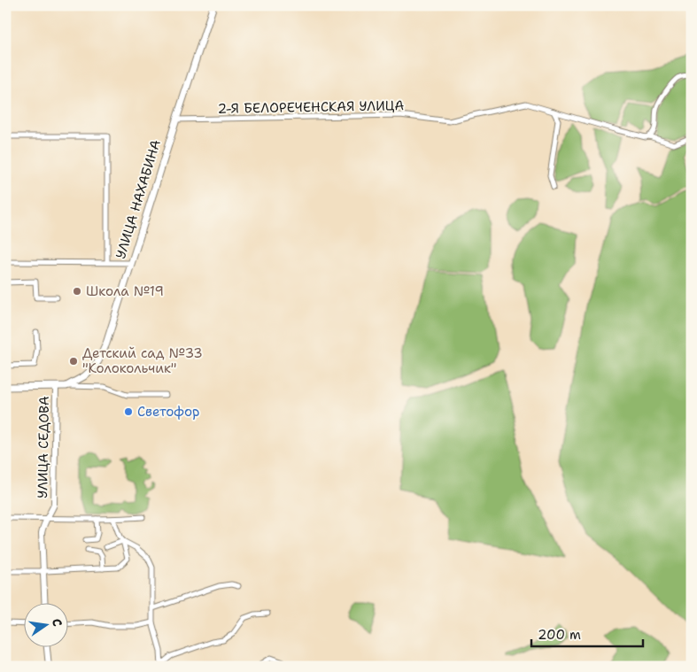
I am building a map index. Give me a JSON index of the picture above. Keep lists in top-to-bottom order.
{
  "streets": {
    "main road": ["УЛИЦА НАХАБИНА"],
    "street": ["2-Я БЕЛОРЕЧЕНСКАЯ УЛИЦА", "УЛИЦА СЕДОВА"]
  },
  "crossings": [
    ["2-Я БЕЛОРЕЧЕНСКАЯ УЛИЦА", "УЛИЦА НАХАБИНА"]
  ],
  "places": ["Школа №19", "Детский сад №33 \"Колокольчик\"", "Светофор"],
  "scale_bar": "200 m",
  "north": "right"
}
